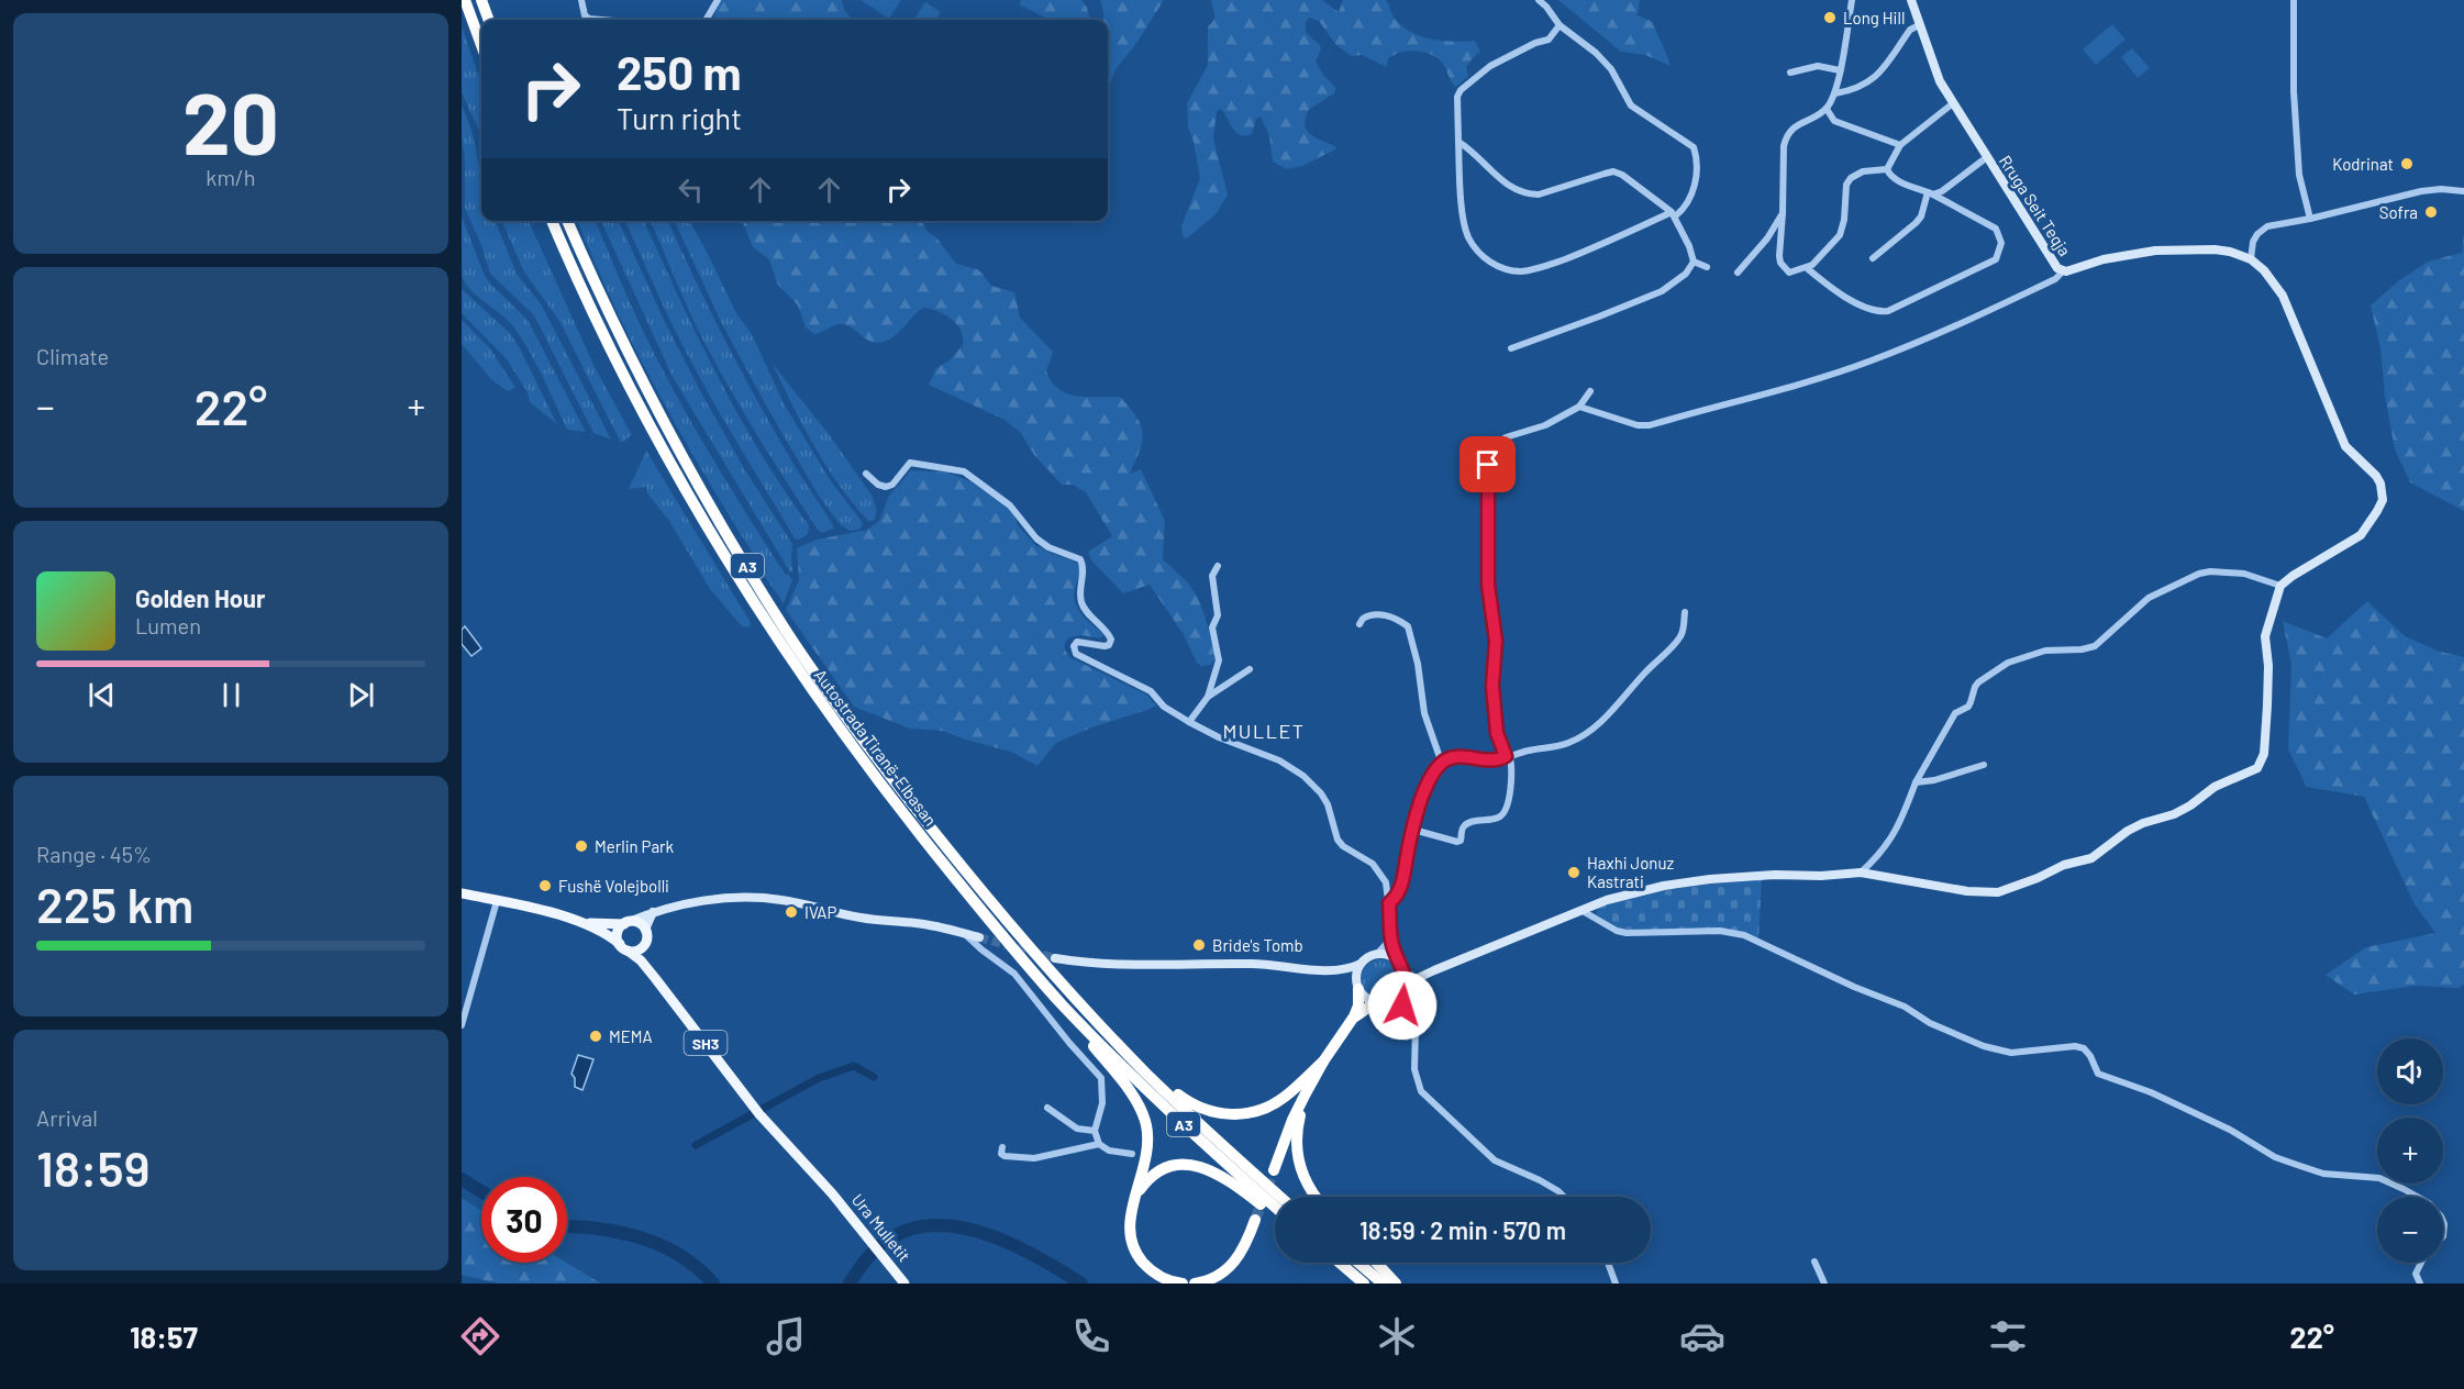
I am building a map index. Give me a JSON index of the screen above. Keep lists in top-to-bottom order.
{
  "streets": {
    "highway": ["A3", "Autostrada Tiranë-Elbasan"],
    "main road": ["Rruga Seit Teqja", "SH3", "Ura Mulletit"]
  },
  "crossings": [
    ["A3", "Autostrada Tiranë-Elbasan"],
    ["SH3", "Ura Mulletit"]
  ],
  "districts": ["MULLET"],
  "places": [
    "Long Hill",
    "Kodrinat",
    "Sofra",
    "Merlin Park",
    "Haxhi Jonuz Kastrati",
    "Fushë Volejbolli",
    "IVAP",
    "Bride's Tomb",
    "MEMA"
  ],
  "page": {
    "tile": [
      ["20", "km/h"],
      "Climate",
      ["Range · 45%", "225 km"],
      ["Arrival", "18:59"]
    ],
    "turn": ["250 m", "Turn right"],
    "heat": ["−", "22°", "+"],
    "song": ["Golden Hour", "Lumen"],
    "map_buttons": ["+", "−"],
    "limit": "30",
    "trip": "18:59 · 2 min · 570 m",
    "tabs": ["18:57", "22°"]
  }
}
